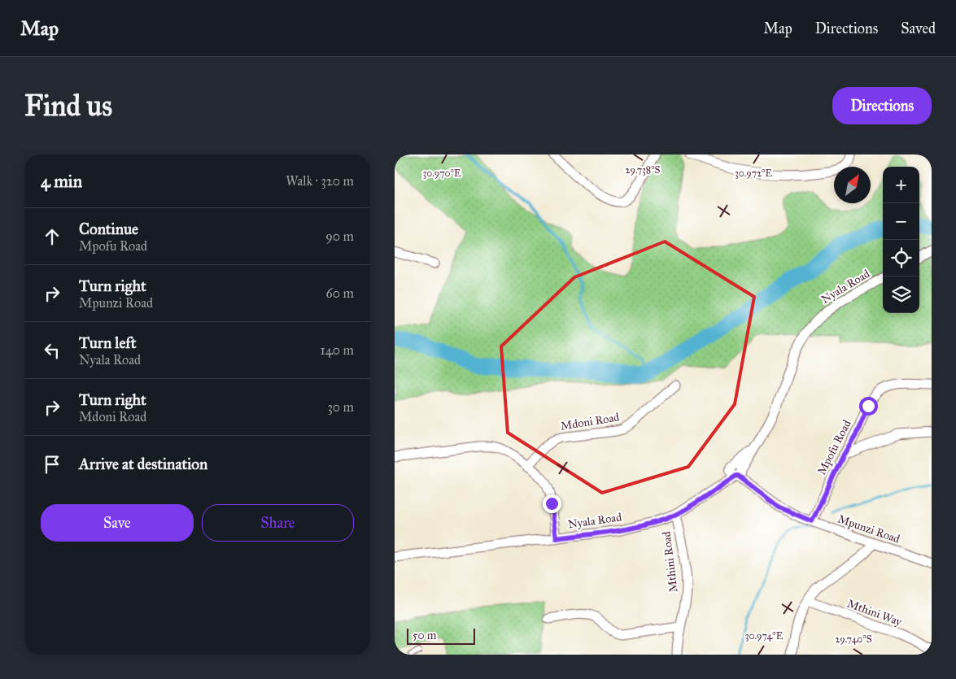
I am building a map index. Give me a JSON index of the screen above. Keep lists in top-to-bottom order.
{
  "streets": {
    "street": [
      "Nyala Road",
      "Mdoni Road",
      "Mpofu Road",
      "Mpunzi Road",
      "Mthini Road",
      "Mthini Way"
    ]
  },
  "crossings": [
    ["Nyala Road", "Mpunzi Road"],
    ["Nyala Road", "Mthini Road"],
    ["Mpofu Road", "Mpunzi Road"]
  ],
  "scale_bar": "50 m",
  "north": "top right",
  "page": {
    "header": "Map",
    "nav": ["Map", "Directions", "Saved"],
    "buttons": [
      "Directions",
      ["Save", "Share"]
    ],
    "title": "Find us",
    "heading": ["4 min", "Walk · 320 m"],
    "map_buttons": ["+", "−"],
    "list": [
      ["Continue", "Mpofu Road", "90 m"],
      ["Turn right", "Mpunzi Road", "60 m"],
      ["Turn left", "Nyala Road", "140 m"],
      ["Turn right", "Mdoni Road", "30 m"],
      "Arrive at destination"
    ],
    "scale": "50 m"
  },
  "coordinates": [
    "29.738°S",
    "30.970°E",
    "30.972°E",
    "30.974°E",
    "29.740°S"
  ]
}
